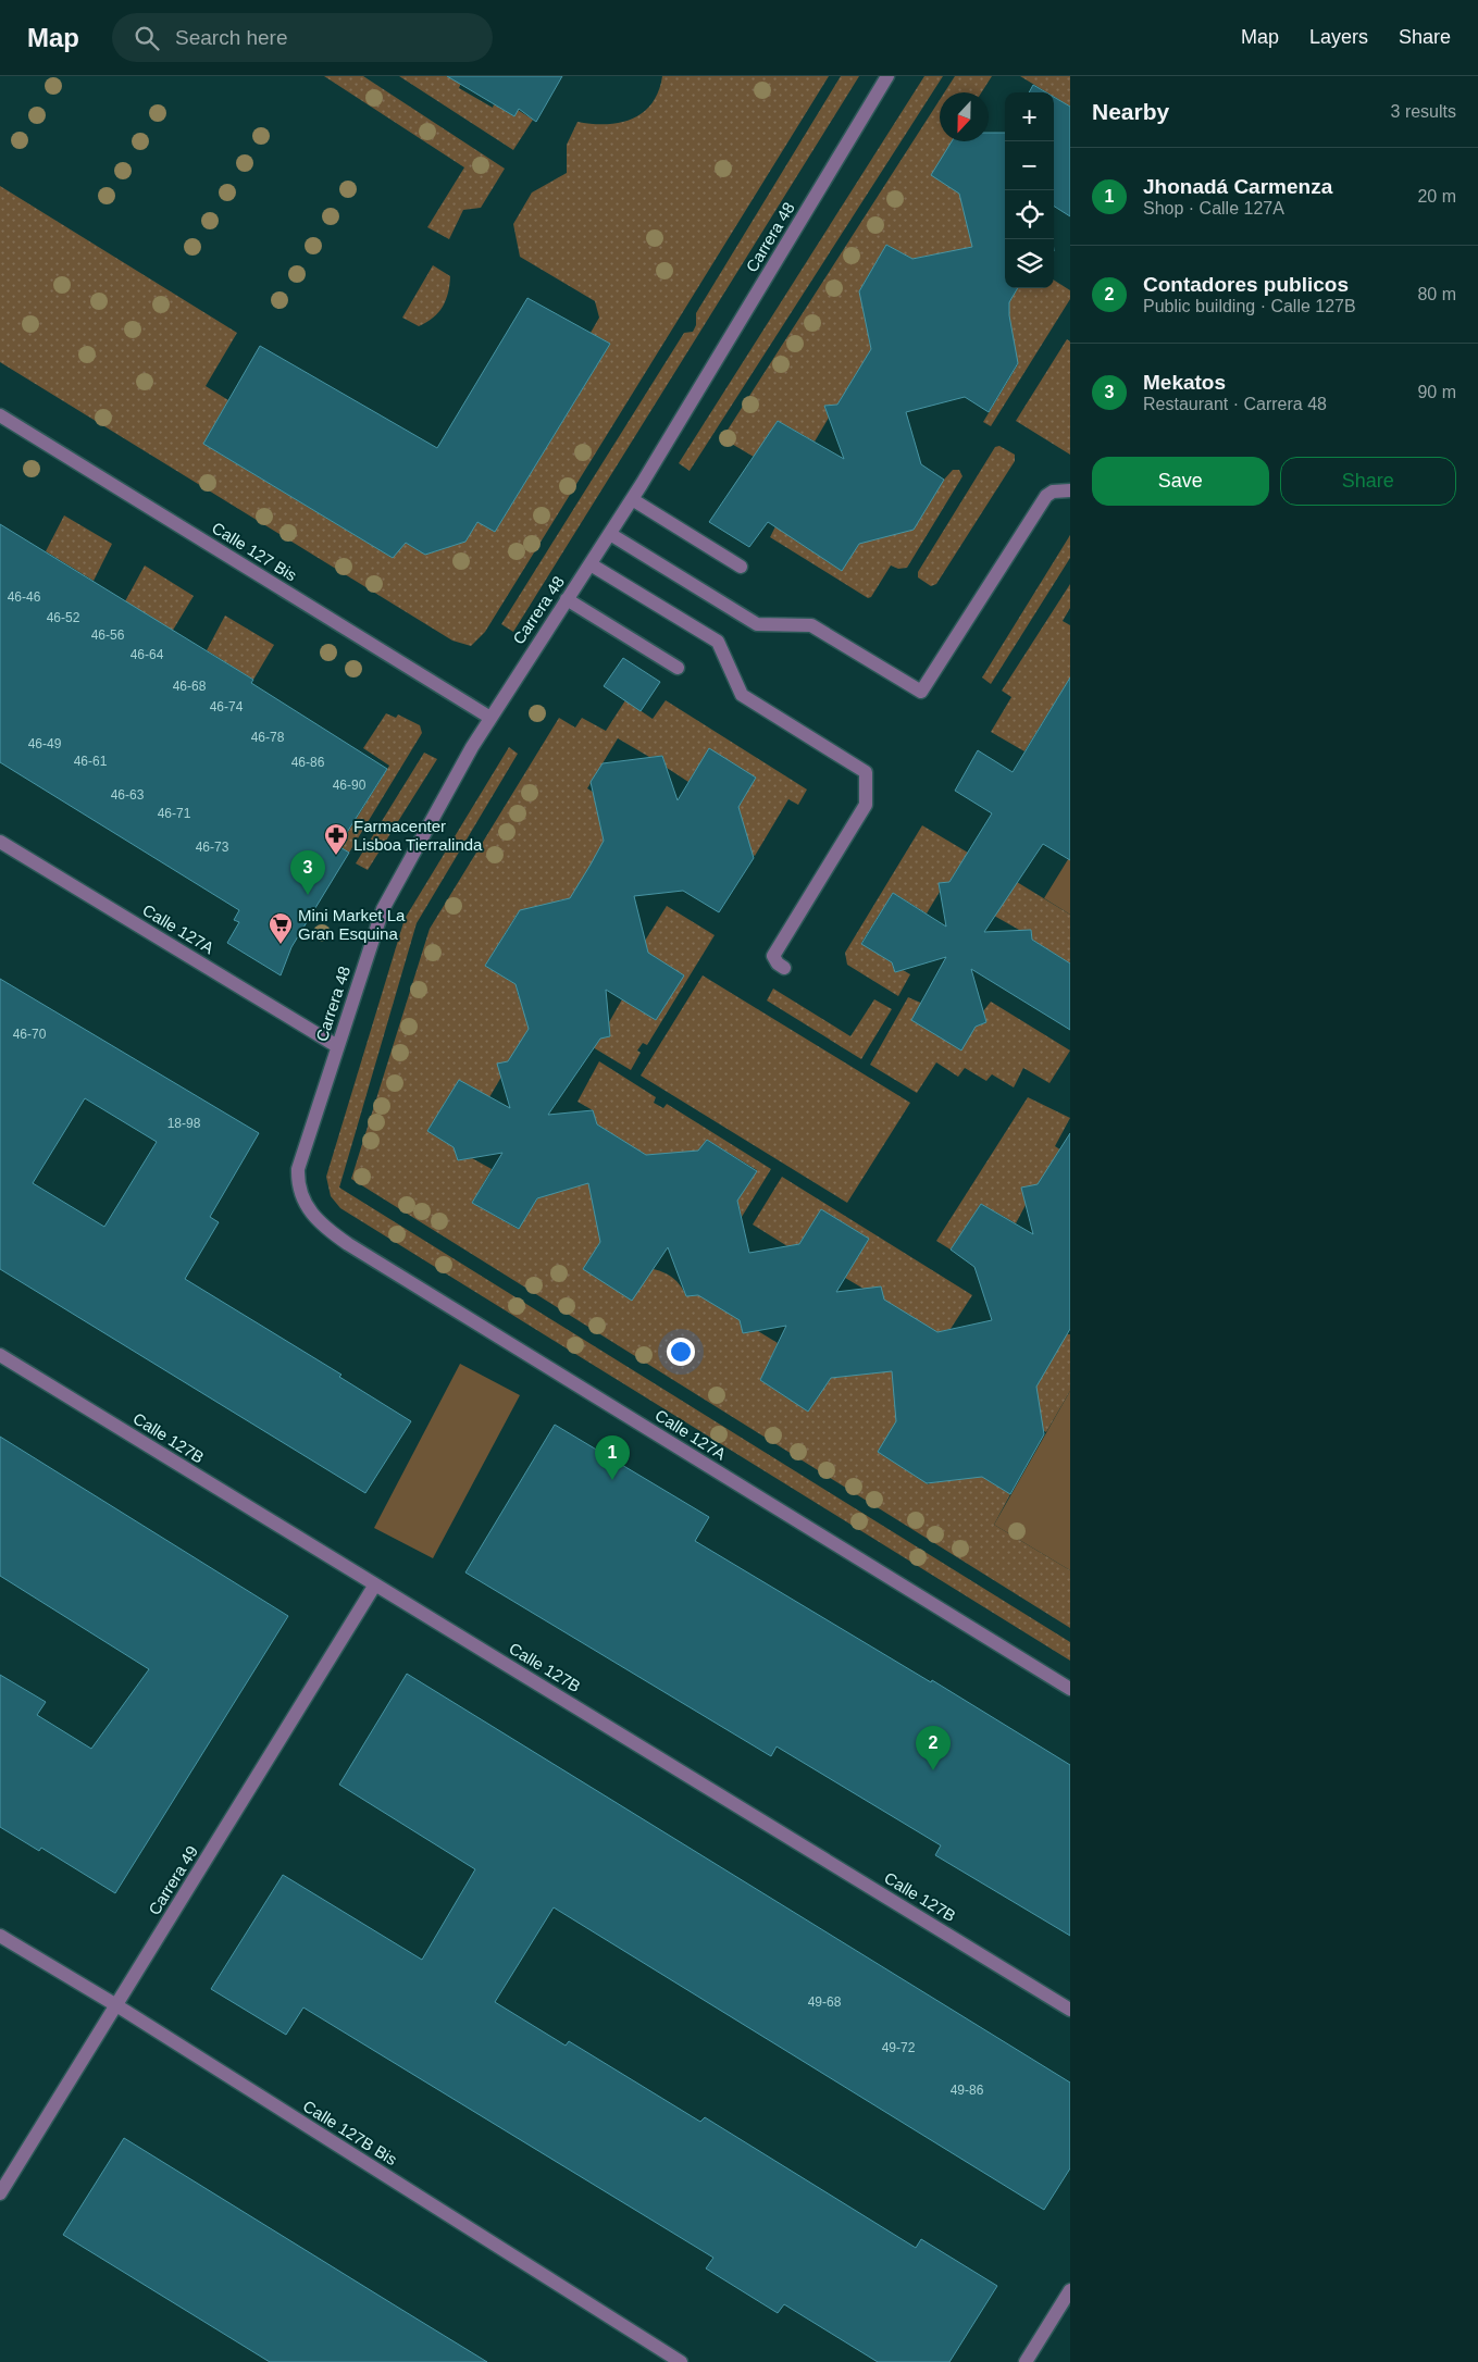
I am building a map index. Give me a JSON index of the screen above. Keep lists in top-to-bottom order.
{
  "streets": {
    "street": [
      "Carrera 48",
      "Calle 127 Bis",
      "Calle 127A",
      "Calle 127B",
      "Carrera 49",
      "Calle 127B Bis"
    ]
  },
  "crossings": [
    ["Carrera 48", "Calle 127 Bis"],
    ["Carrera 48", "Calle 127A"],
    ["Calle 127B", "Carrera 49"],
    ["Carrera 49", "Calle 127B Bis"]
  ],
  "places": {
    "pharmacy": ["Farmacenter Lisboa Tierralinda"],
    "supermarket": ["Mini Market La Gran Esquina"]
  },
  "house_numbers": [
    "46-46",
    "46-52",
    "46-56",
    "46-64",
    "46-68",
    "46-74",
    "46-78",
    "46-49",
    "46-61",
    "46-86",
    "46-90",
    "46-63",
    "46-71",
    "46-73",
    "46-70",
    "18-98",
    "49-68",
    "49-72",
    "49-86"
  ],
  "north": "bottom",
  "page": {
    "header": "Map",
    "search": "Search here",
    "nav": ["Map", "Layers", "Share"],
    "heading": ["Nearby", "3 results"],
    "map_buttons": ["+", "−"],
    "list": [
      {
        "mark": "1",
        "name": "Jhonadá Carmenza",
        "note": "Shop · Calle 127A",
        "value": "20 m"
      },
      {
        "mark": "2",
        "name": "Contadores publicos",
        "note": "Public building · Calle 127B",
        "value": "80 m"
      },
      {
        "mark": "3",
        "name": "Mekatos",
        "note": "Restaurant · Carrera 48",
        "value": "90 m"
      }
    ],
    "buttons": ["Save", "Share"],
    "pins": ["3", "1", "2"]
  }
}
